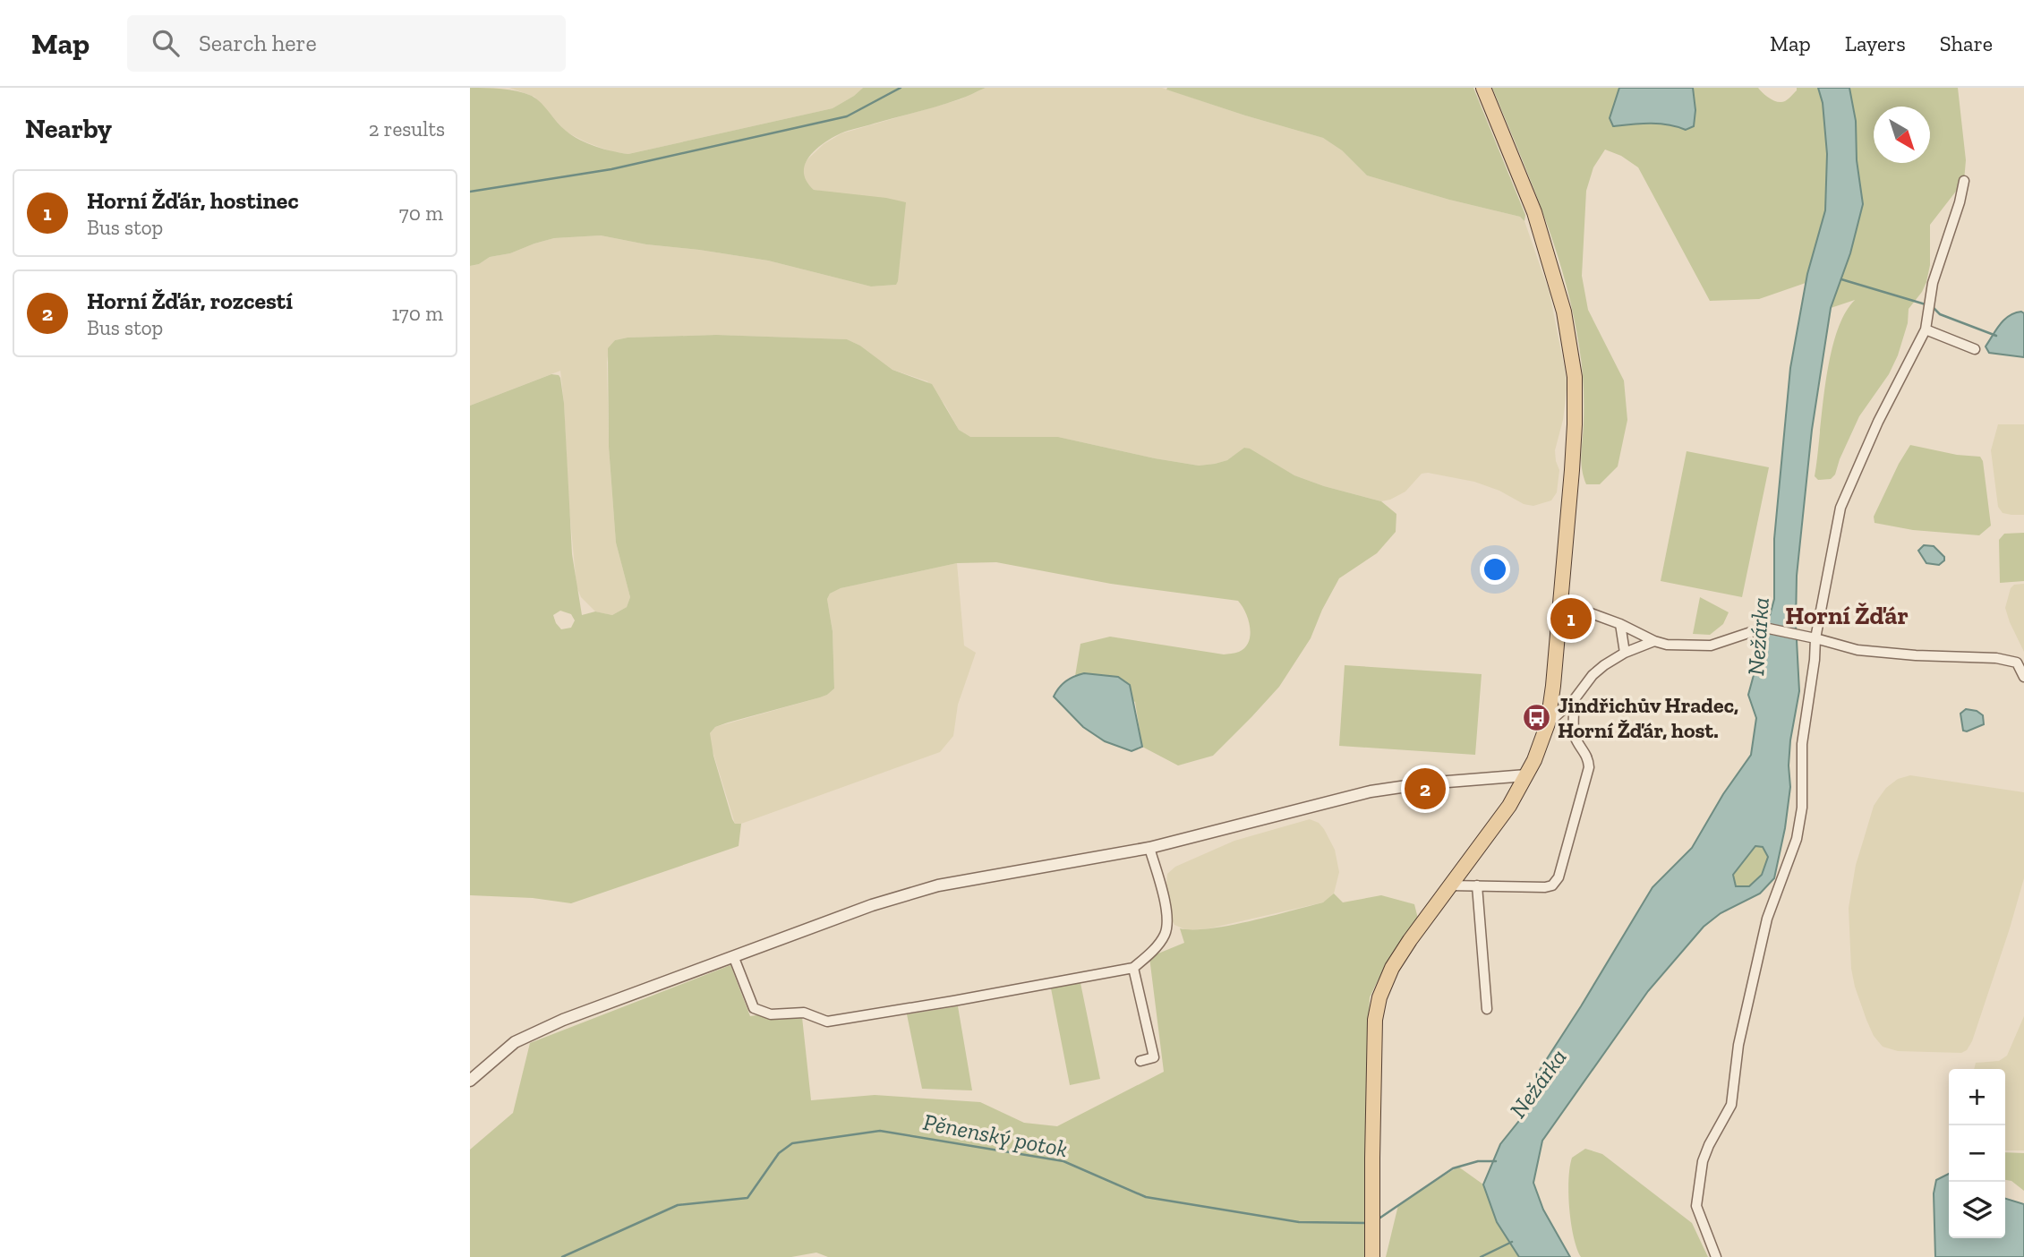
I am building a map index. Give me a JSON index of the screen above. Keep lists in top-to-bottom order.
{
  "districts": ["Horní Žďár"],
  "water": ["Nežárka", "Pěnenský potok"],
  "places": {
    "bus stop": ["Jindřichův Hradec, Horní Žďár, host."]
  },
  "north": "bottom right",
  "page": {
    "header": "Map",
    "search": "Search here",
    "nav": ["Map", "Layers", "Share"],
    "heading": ["Nearby", "2 results"],
    "list": [
      {
        "mark": "1",
        "name": "Horní Žďár, hostinec",
        "note": "Bus stop",
        "value": "70 m"
      },
      {
        "mark": "2",
        "name": "Horní Žďár, rozcestí",
        "note": "Bus stop",
        "value": "170 m"
      }
    ],
    "pins": ["1", "2"],
    "map_buttons": ["+", "−"]
  }
}
